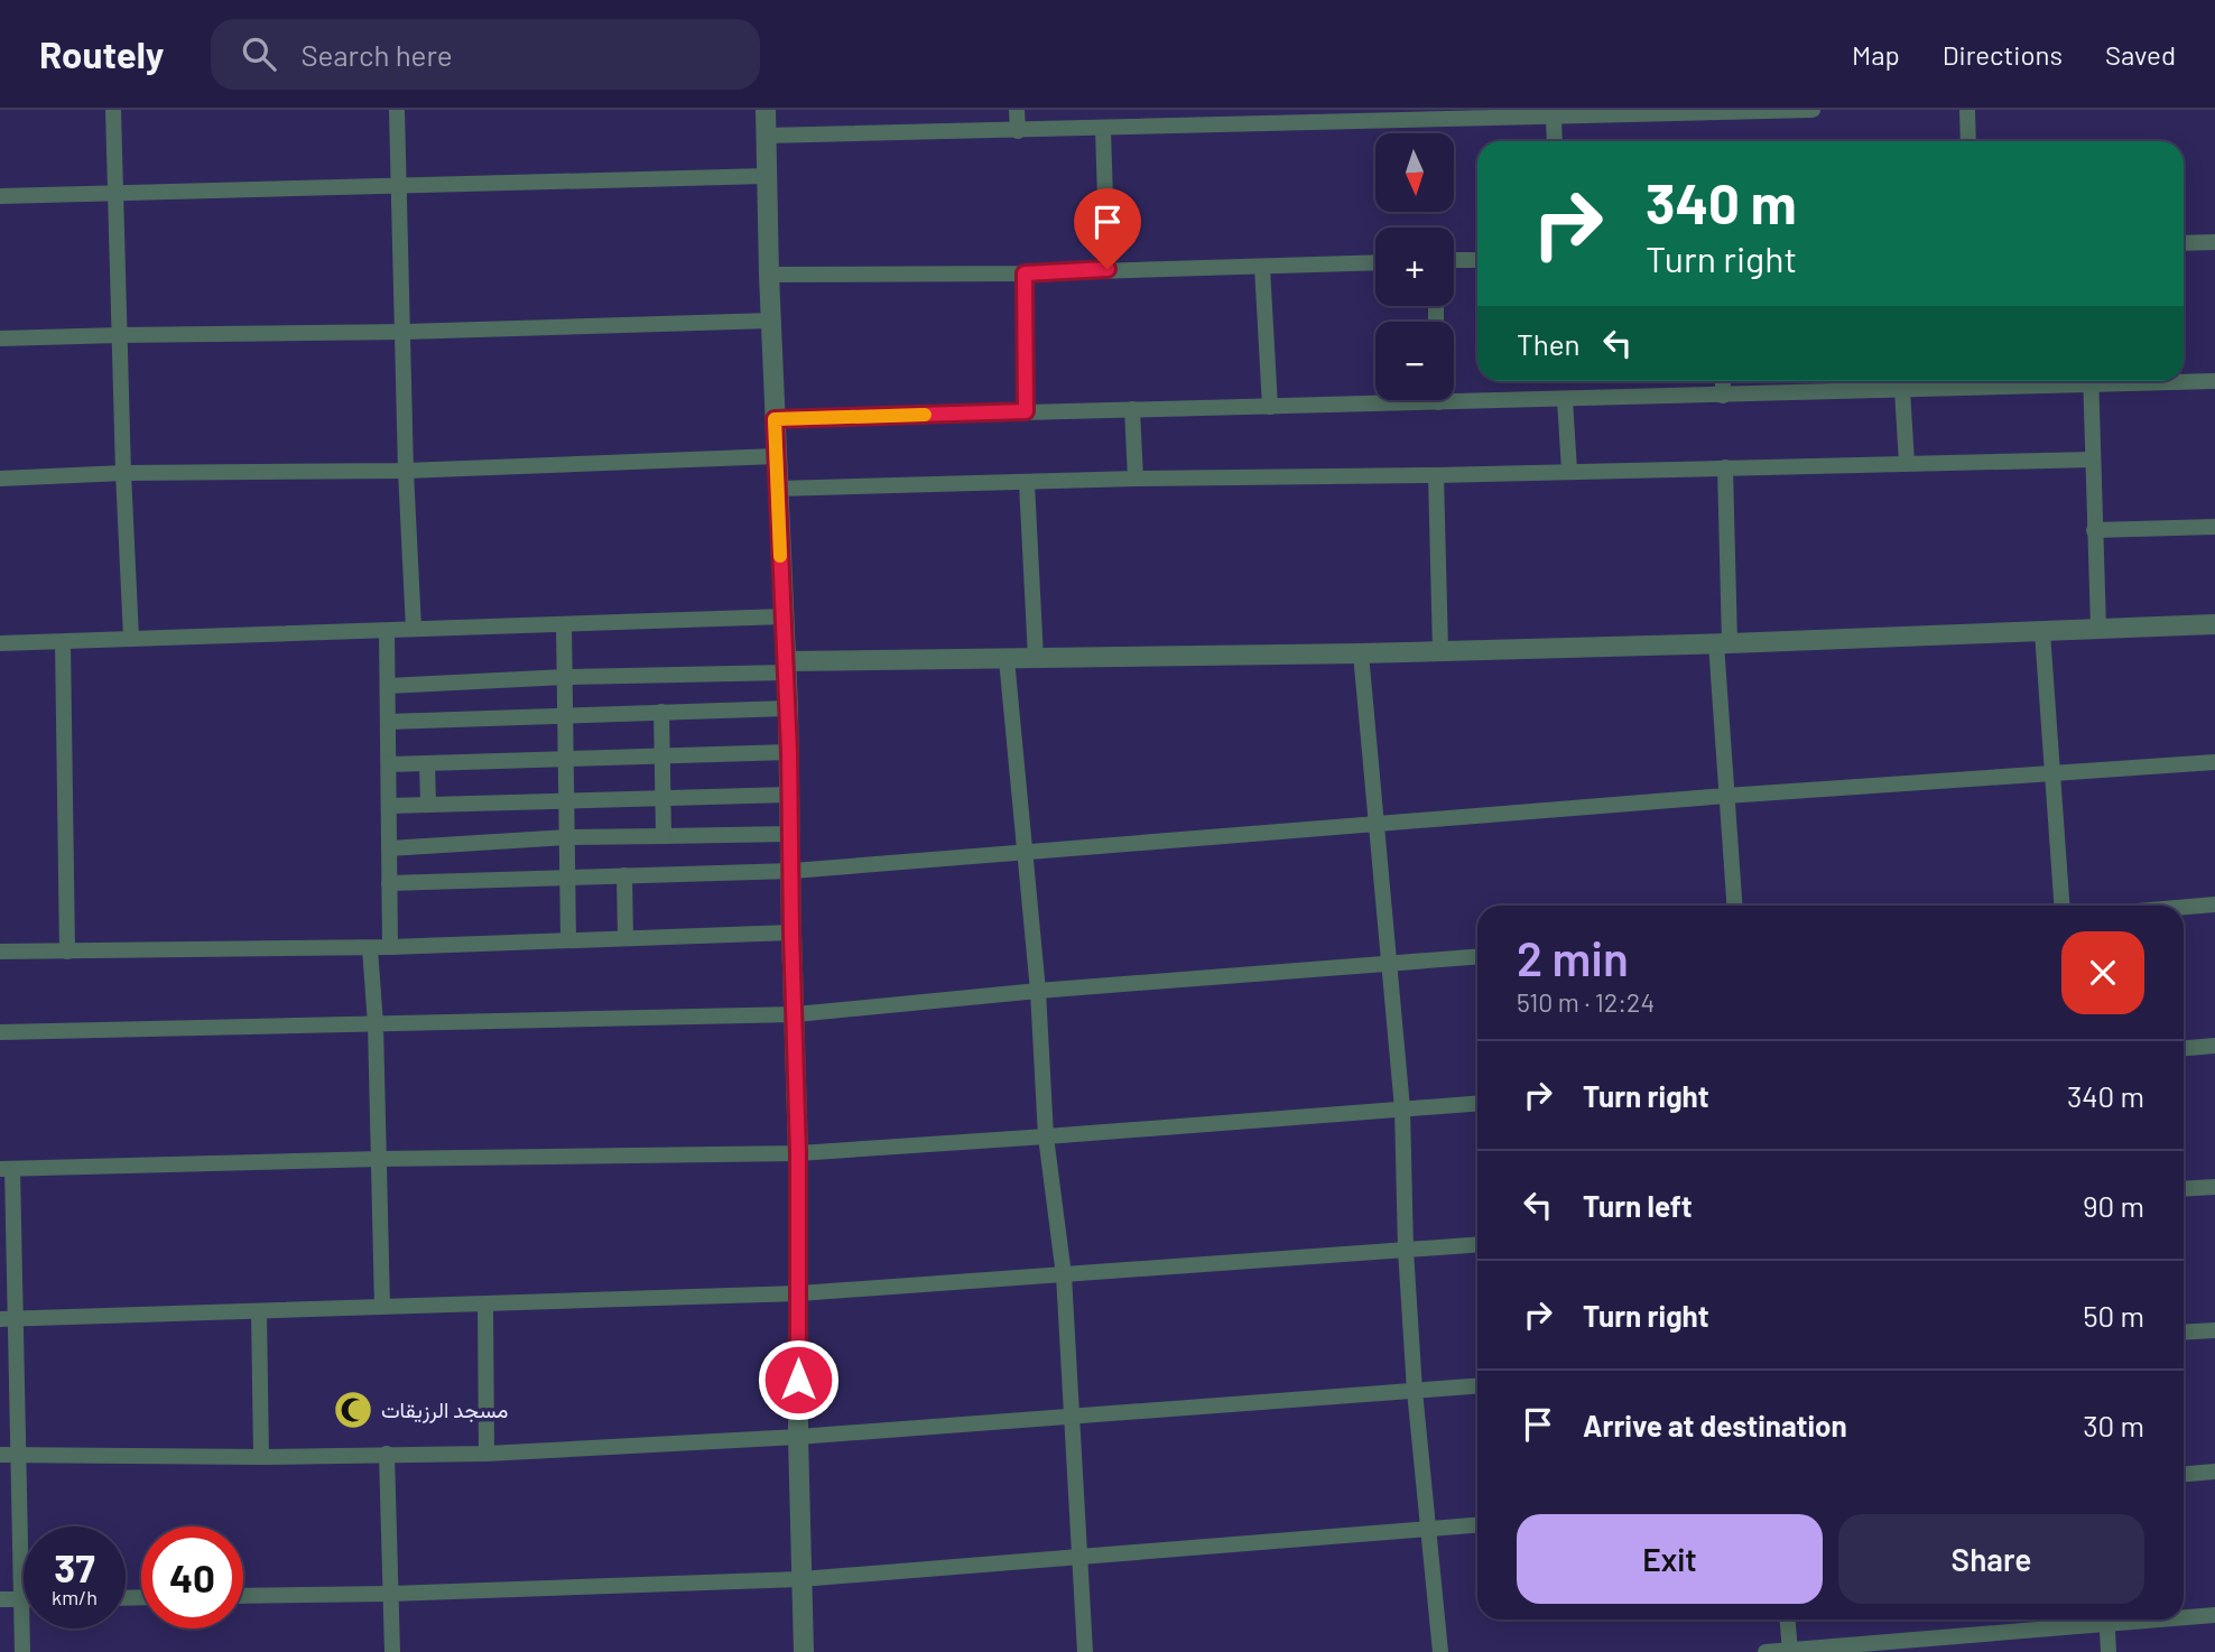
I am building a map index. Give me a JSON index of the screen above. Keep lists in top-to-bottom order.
{
  "places": {
    "mosque": ["مسجد الرزيقات"]
  },
  "north": "bottom",
  "page": {
    "header": "Routely",
    "search": "Search here",
    "nav": ["Map", "Directions", "Saved"],
    "map_buttons": ["+", "−"],
    "turn": ["340 m", "Turn right"],
    "then": "Then",
    "heading": ["2 min", "510 m · 12:24"],
    "list": [
      {
        "name": "Turn right",
        "value": "340 m"
      },
      {
        "name": "Turn left",
        "value": "90 m"
      },
      {
        "name": "Turn right",
        "value": "50 m"
      },
      {
        "name": "Arrive at destination",
        "value": "30 m"
      }
    ],
    "buttons": ["Exit", "Share"],
    "speed": "37 km/h",
    "limit": "40"
  }
}
